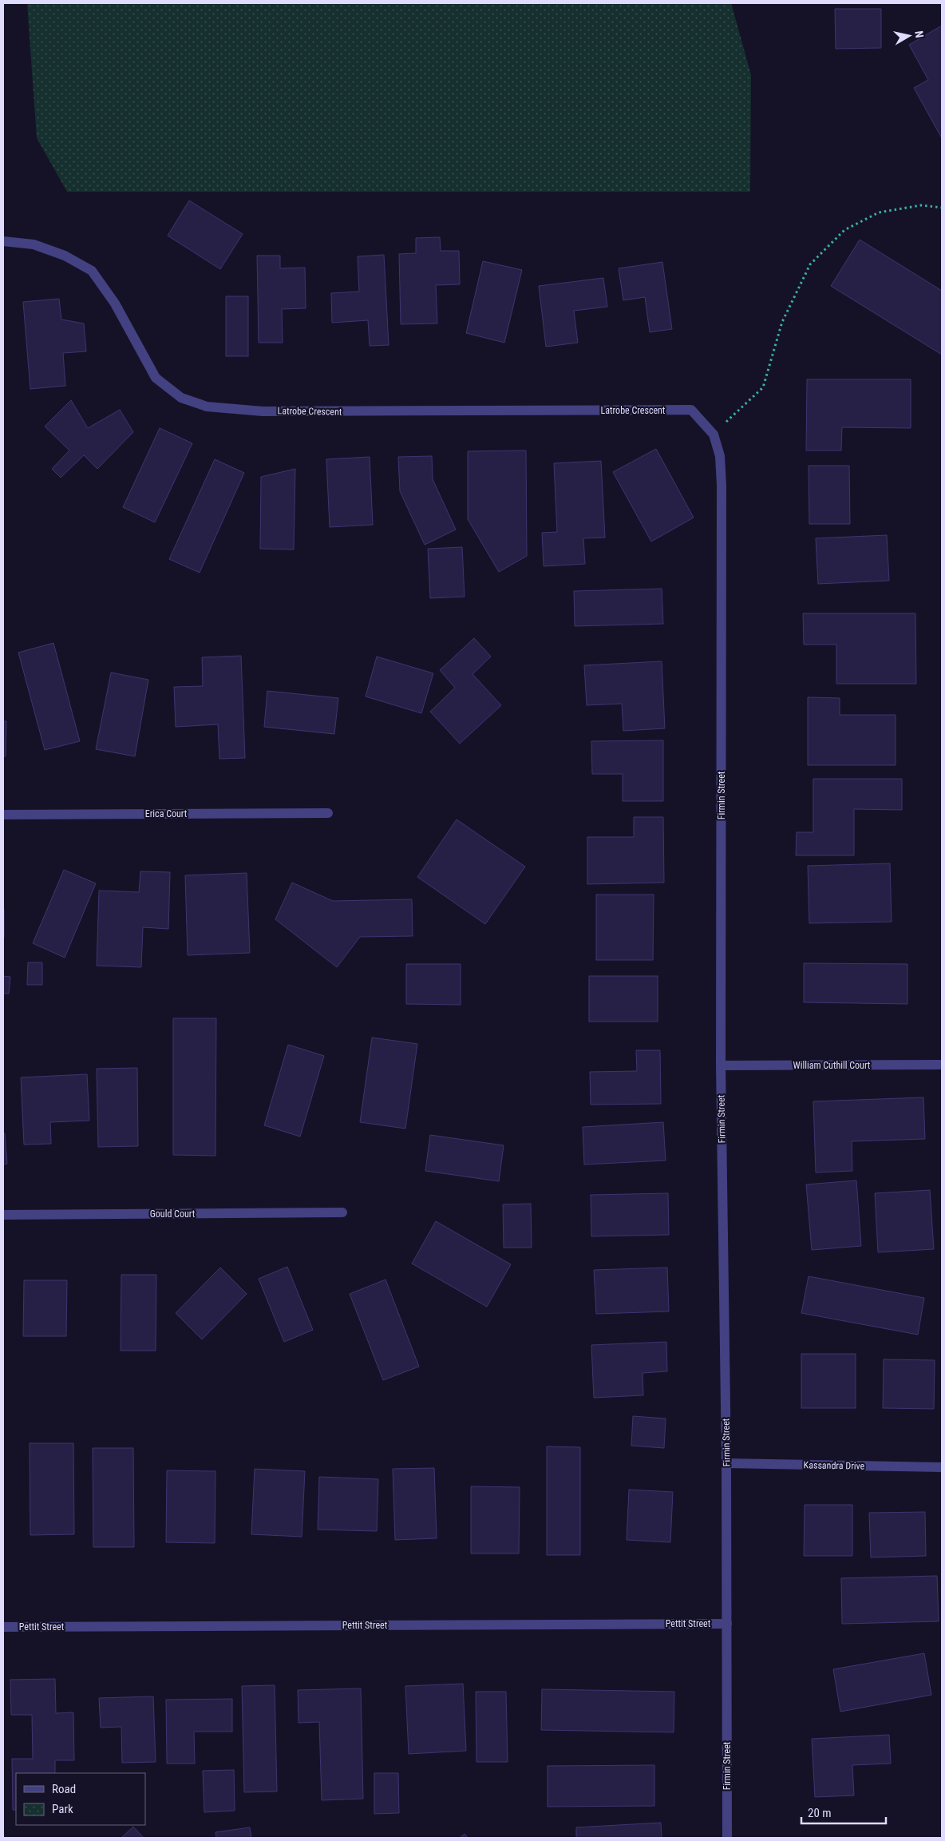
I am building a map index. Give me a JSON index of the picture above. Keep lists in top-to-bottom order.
{
  "streets": {
    "street": [
      "Latrobe Crescent",
      "Firmin Street",
      "Erica Court",
      "William Cuthill Court",
      "Gould Court",
      "Kassandra Drive",
      "Pettit Street"
    ]
  },
  "crossings": [
    ["Latrobe Crescent", "Firmin Street"],
    ["Firmin Street", "William Cuthill Court"],
    ["Firmin Street", "Kassandra Drive"],
    ["Firmin Street", "Pettit Street"]
  ],
  "legend": ["Road", "Park"],
  "scale_bar": "20 m",
  "north": "right"
}
